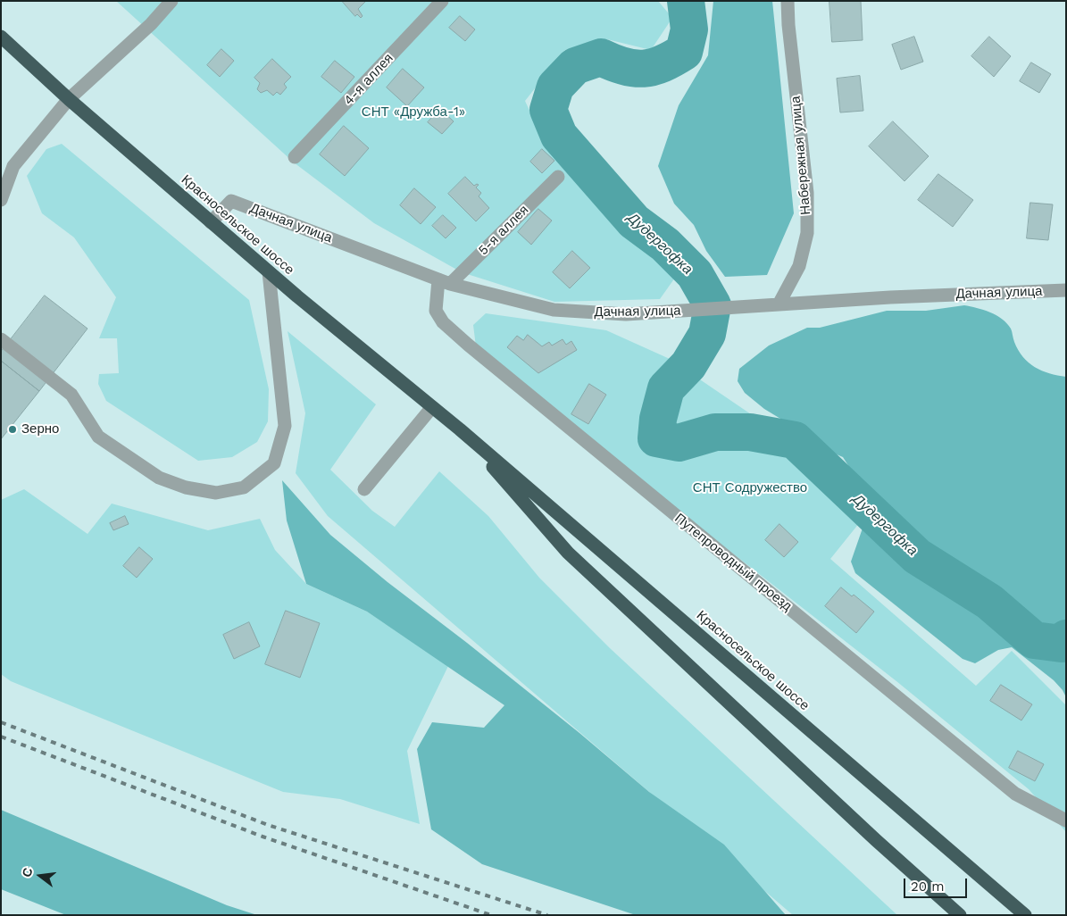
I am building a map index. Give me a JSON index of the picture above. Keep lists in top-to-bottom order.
{
  "streets": {
    "highway": ["Красносельское шоссе"],
    "street": [
      "4-я аллея",
      "Набережная улица",
      "Дачная улица",
      "5-я аллея",
      "Путепроводный проезд"
    ]
  },
  "crossings": [
    ["Набережная улица", "Дачная улица"],
    ["Дачная улица", "Красносельское шоссе"],
    ["Дачная улица", "5-я аллея"],
    ["Дачная улица", "Путепроводный проезд"],
    ["5-я аллея", "Путепроводный проезд"]
  ],
  "water": ["Дудергофка"],
  "parks": ["СНТ «Дружба-1»", "СНТ Содружество"],
  "places": ["Зерно"],
  "scale_bar": "20 m",
  "north": "left"
}
